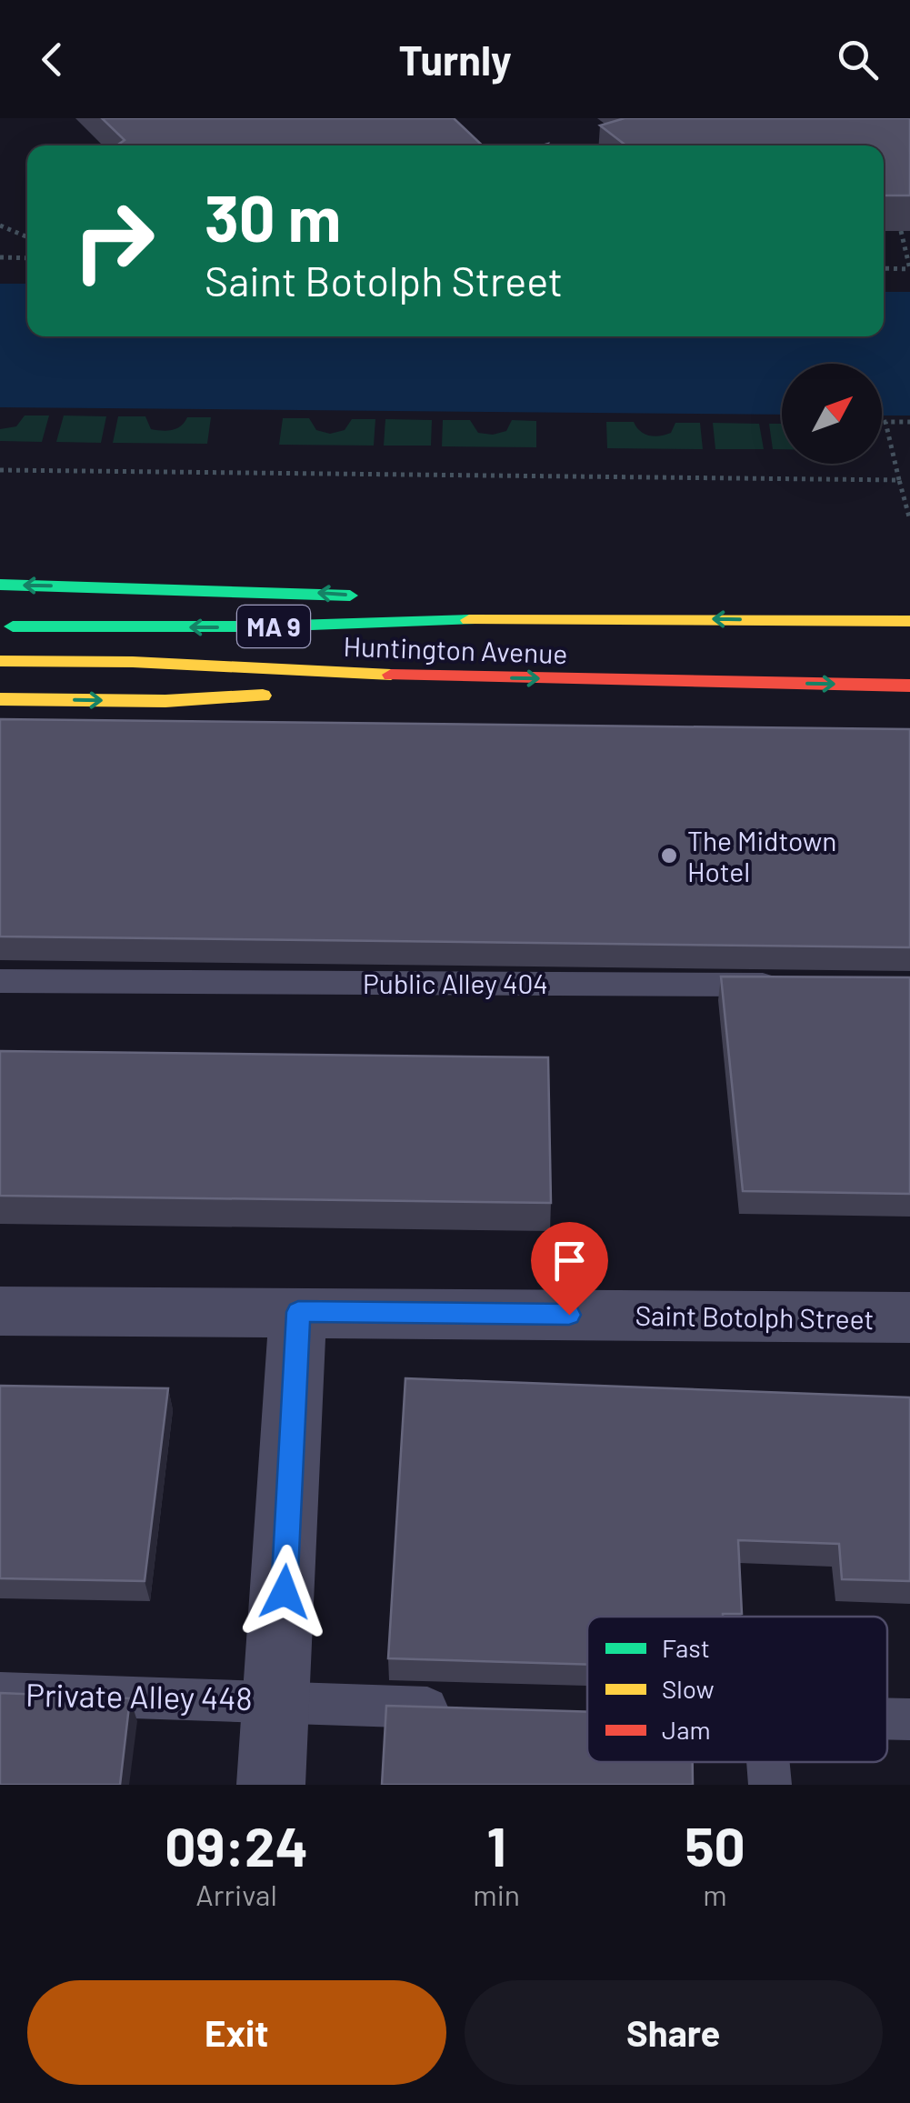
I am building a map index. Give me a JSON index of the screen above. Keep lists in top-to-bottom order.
{
  "streets": {
    "main road": ["MA 9", "Huntington Avenue"],
    "street": ["Saint Botolph Street"],
    "lane": ["Public Alley 404", "Private Alley 448"]
  },
  "places": ["The Midtown Hotel"],
  "legend": ["Fast", "Slow", "Jam"],
  "north": "top right",
  "page": {
    "header": "Turnly",
    "turn": ["30 m", "Saint Botolph Street"],
    "eta": [
      "09:24",
      "Arrival",
      "1",
      "min",
      "50",
      "m"
    ],
    "buttons": ["Exit", "Share"]
  }
}
